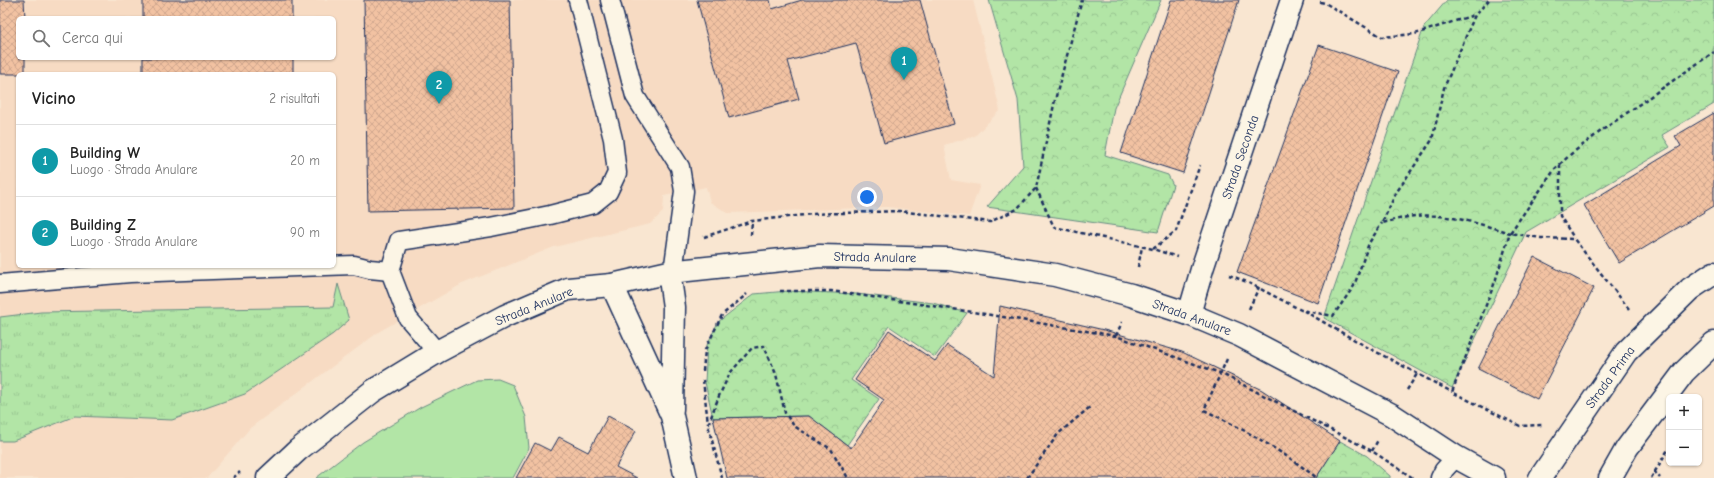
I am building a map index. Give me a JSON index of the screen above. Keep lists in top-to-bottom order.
{
  "streets": {
    "street": ["Strada Seconda", "Strada Anulare", "Strada Prima"]
  },
  "crossings": [
    ["Strada Seconda", "Strada Anulare"]
  ],
  "page": {
    "search": "Cerca qui",
    "pins": ["1", "2"],
    "heading": ["Vicino", "2 risultati"],
    "list": [
      {
        "mark": "1",
        "name": "Building W",
        "note": "Luogo · Strada Anulare",
        "value": "20 m"
      },
      {
        "mark": "2",
        "name": "Building Z",
        "note": "Luogo · Strada Anulare",
        "value": "90 m"
      }
    ],
    "map_buttons": ["+", "−"]
  }
}
